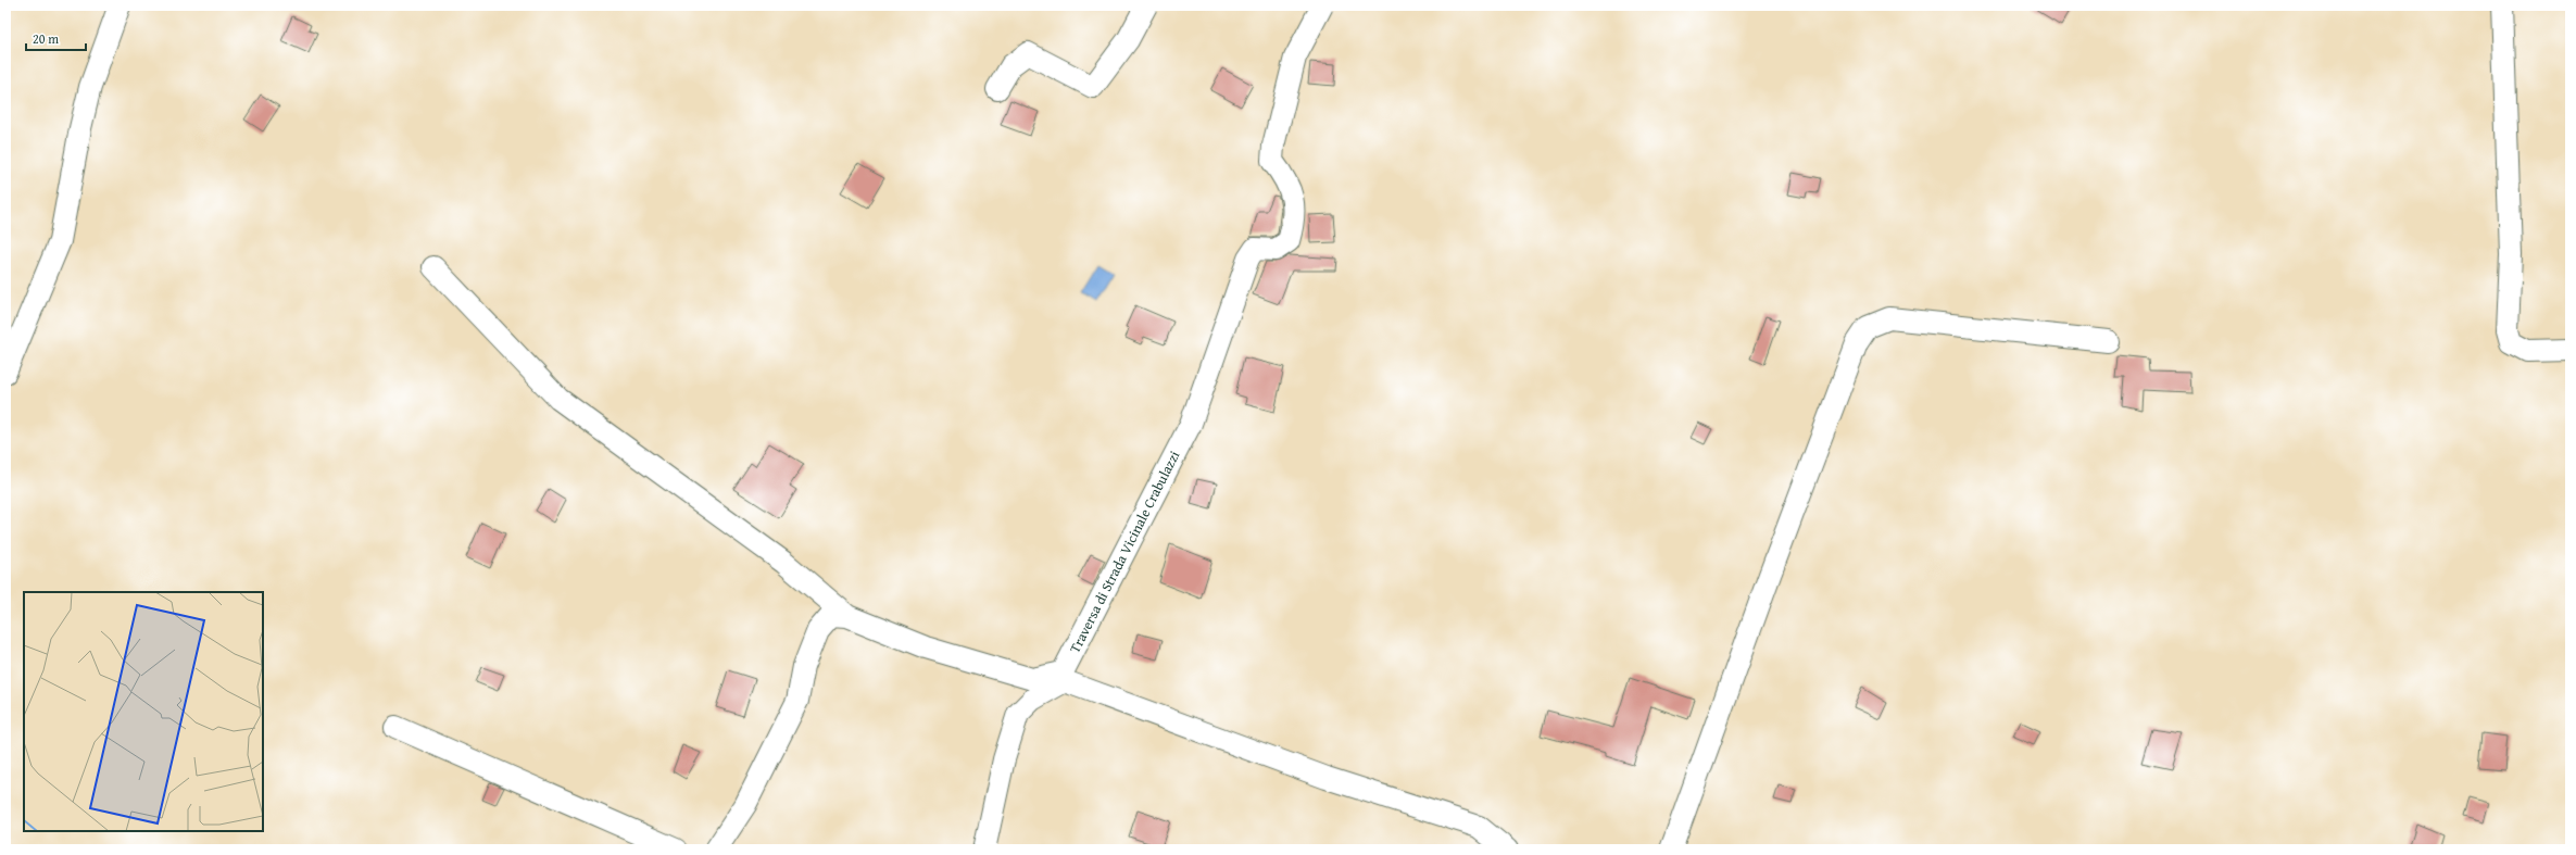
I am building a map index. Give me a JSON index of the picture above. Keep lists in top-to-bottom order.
{
  "streets": {
    "street": ["Traversa di Strada Vicinale Crabulazzi"]
  },
  "scale_bar": "20 m"
}
